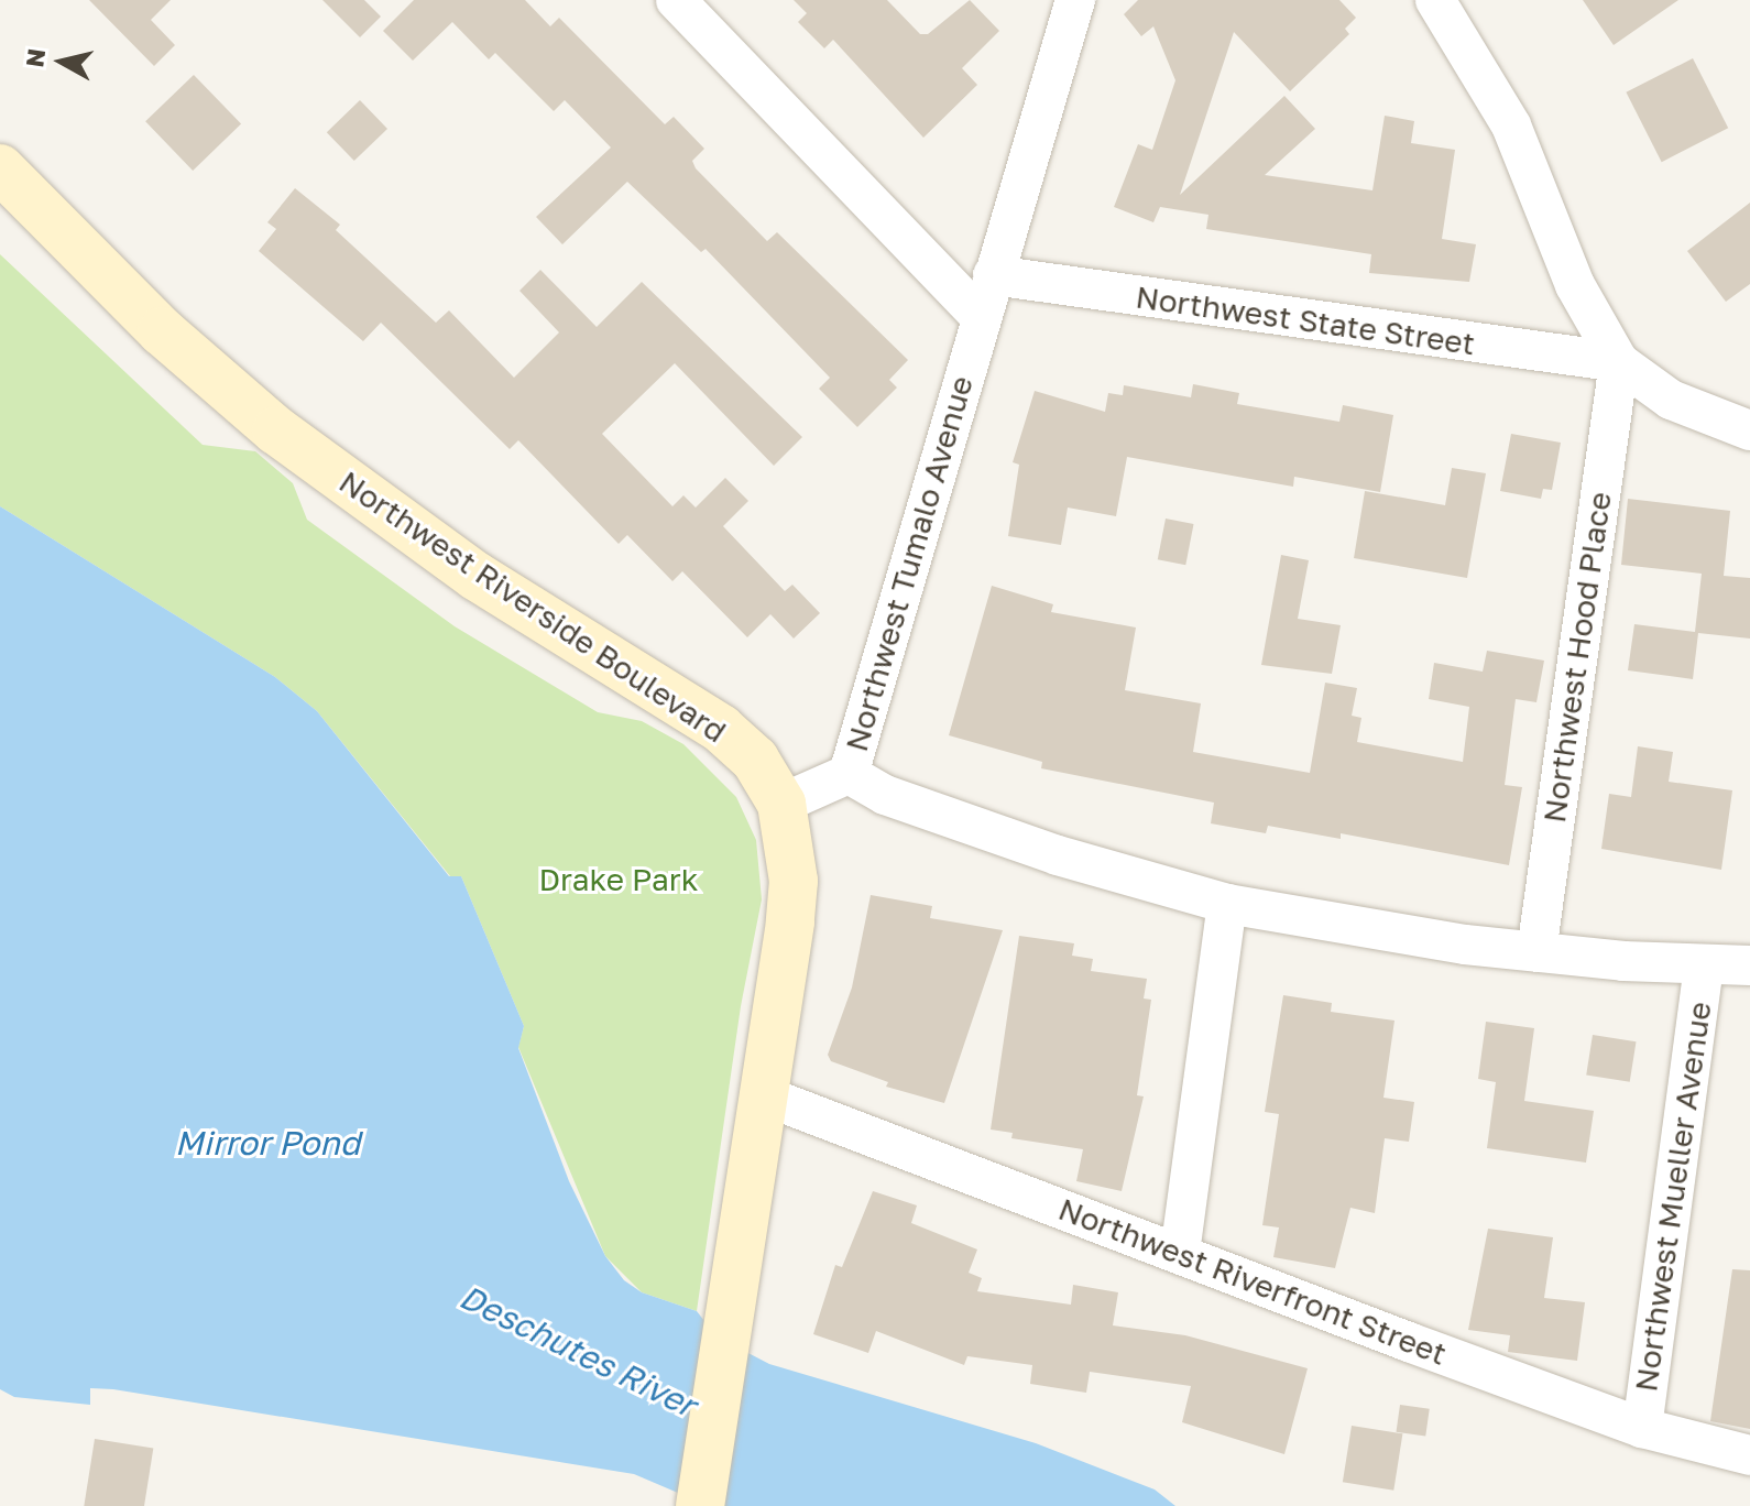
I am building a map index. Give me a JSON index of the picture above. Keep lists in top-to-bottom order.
{
  "streets": {
    "street": [
      "Northwest State Street",
      "Northwest Tumalo Avenue",
      "Northwest Riverside Boulevard",
      "Northwest Hood Place",
      "Northwest Mueller Avenue",
      "Northwest Riverfront Street"
    ]
  },
  "crossings": [
    ["Northwest State Street", "Northwest Tumalo Avenue"],
    ["Northwest State Street", "Northwest Hood Place"],
    ["Northwest Tumalo Avenue", "Northwest Riverside Boulevard"],
    ["Northwest Mueller Avenue", "Northwest Riverfront Street"]
  ],
  "water": ["Mirror Pond", "Deschutes River"],
  "parks": ["Drake Park"],
  "north": "left"
}
